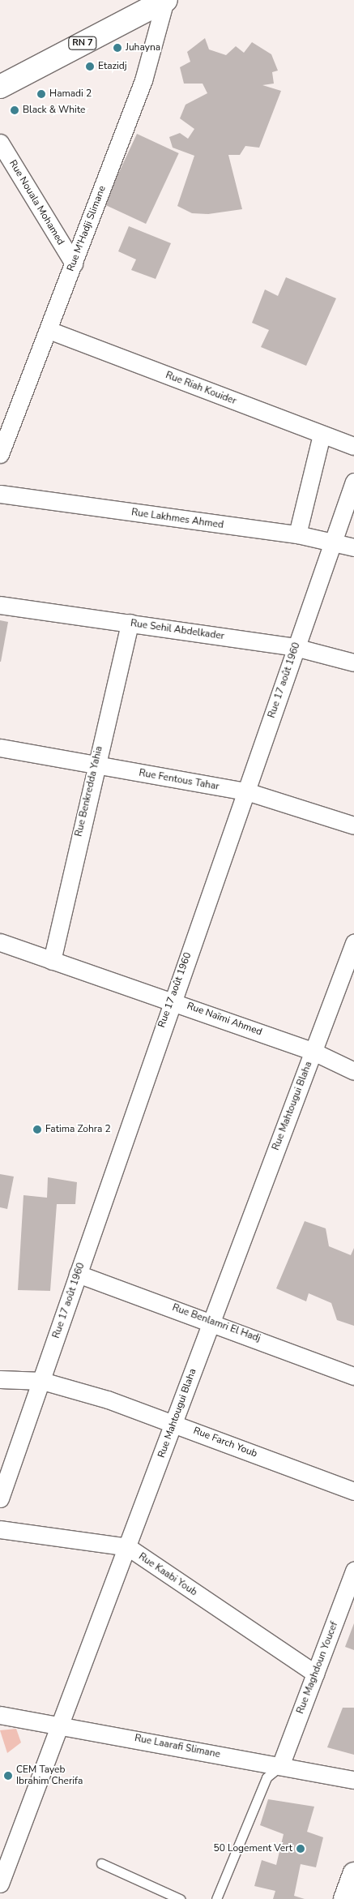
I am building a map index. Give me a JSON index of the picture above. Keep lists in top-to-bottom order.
{
  "streets": {
    "main road": ["RN 7"],
    "street": [
      "Rue Nouala Mohamed",
      "Rue M'Hadji Slimane",
      "Rue Riah Kouider",
      "Rue Lakhmes Ahmed",
      "Rue Sehil Abdelkader",
      "Rue 17 août 1960",
      "Rue Fentous Tahar",
      "Rue Benkredda Yahia",
      "Rue Naïmi Ahmed",
      "Rue Mahtougui Blaha",
      "Rue Benlamri El Hadj",
      "Rue Farch Youb",
      "Rue Kaabi Youb",
      "Rue Maghdoun Youcef",
      "Rue Laarafi Slimane"
    ]
  },
  "crossings": [
    ["RN 7", "Rue M'Hadji Slimane"],
    ["Rue Nouala Mohamed", "Rue M'Hadji Slimane"],
    ["Rue M'Hadji Slimane", "Rue Riah Kouider"],
    ["Rue Lakhmes Ahmed", "Rue 17 août 1960"],
    ["Rue Sehil Abdelkader", "Rue 17 août 1960"],
    ["Rue Sehil Abdelkader", "Rue Benkredda Yahia"],
    ["Rue 17 août 1960", "Rue Fentous Tahar"],
    ["Rue 17 août 1960", "Rue Naïmi Ahmed"],
    ["Rue 17 août 1960", "Rue Benlamri El Hadj"],
    ["Rue 17 août 1960", "Rue Farch Youb"],
    ["Rue Fentous Tahar", "Rue Benkredda Yahia"],
    ["Rue Benkredda Yahia", "Rue Naïmi Ahmed"],
    ["Rue Naïmi Ahmed", "Rue Mahtougui Blaha"],
    ["Rue Mahtougui Blaha", "Rue Benlamri El Hadj"],
    ["Rue Mahtougui Blaha", "Rue Farch Youb"],
    ["Rue Mahtougui Blaha", "Rue Kaabi Youb"],
    ["Rue Mahtougui Blaha", "Rue Laarafi Slimane"],
    ["Rue Kaabi Youb", "Rue Maghdoun Youcef"],
    ["Rue Maghdoun Youcef", "Rue Laarafi Slimane"]
  ],
  "places": [
    "Juhayna",
    "Etazidj",
    "Hamadi 2",
    "Black & White",
    "Fatima Zohra 2",
    "CEM Tayeb Ibrahim Cherifa",
    "50 Logement Vert"
  ]
}
